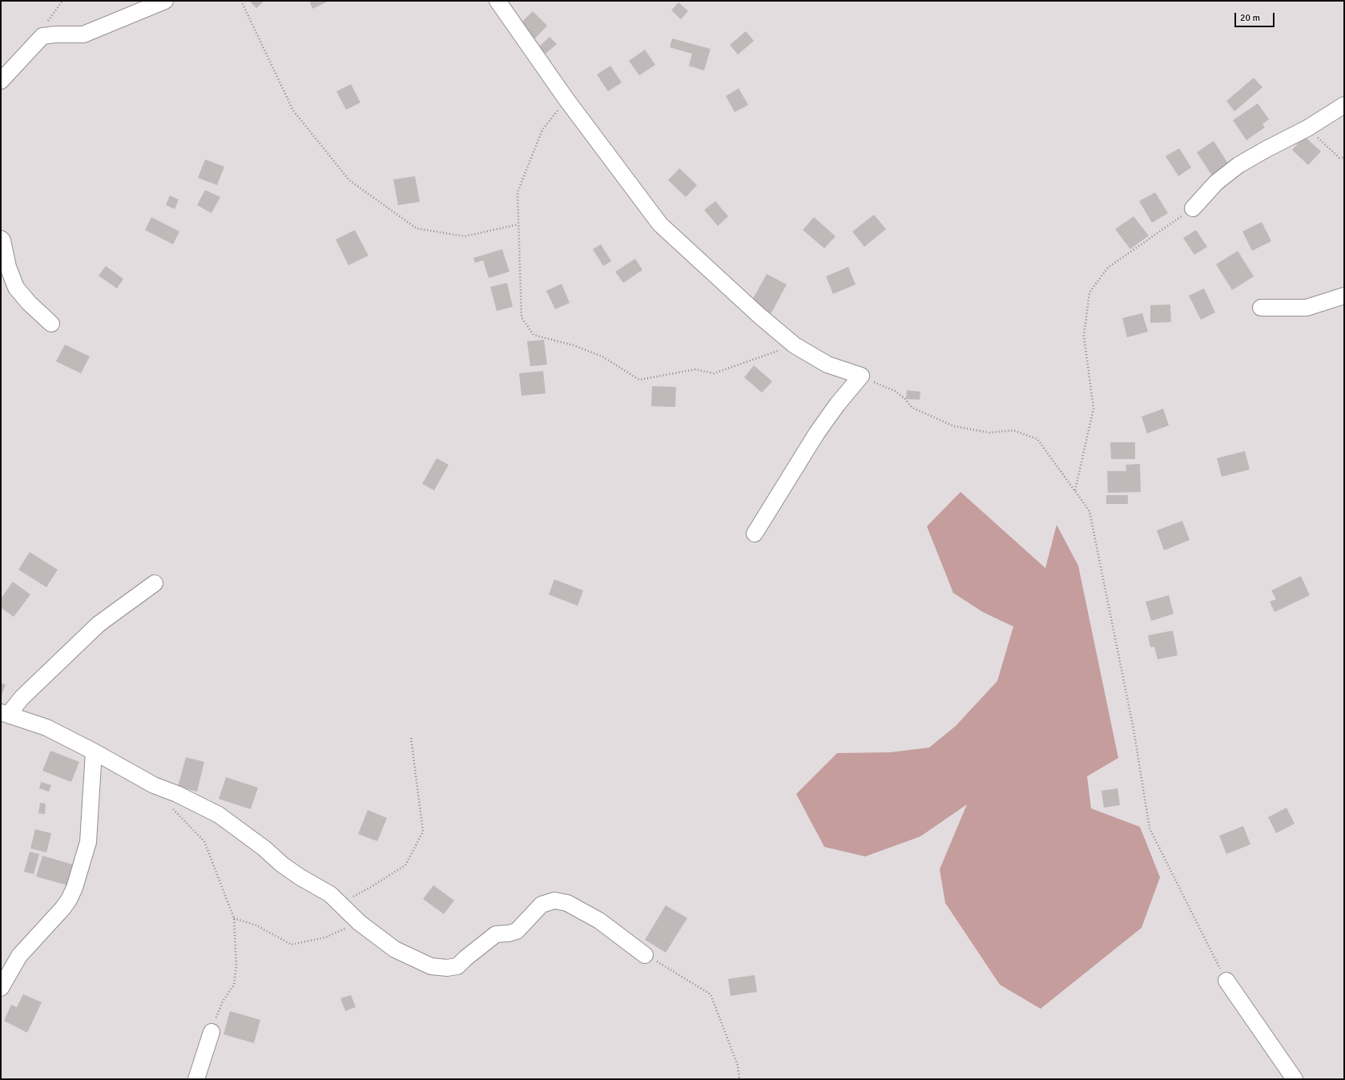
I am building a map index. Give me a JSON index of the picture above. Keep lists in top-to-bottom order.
{
  "scale_bar": "20 m"
}
